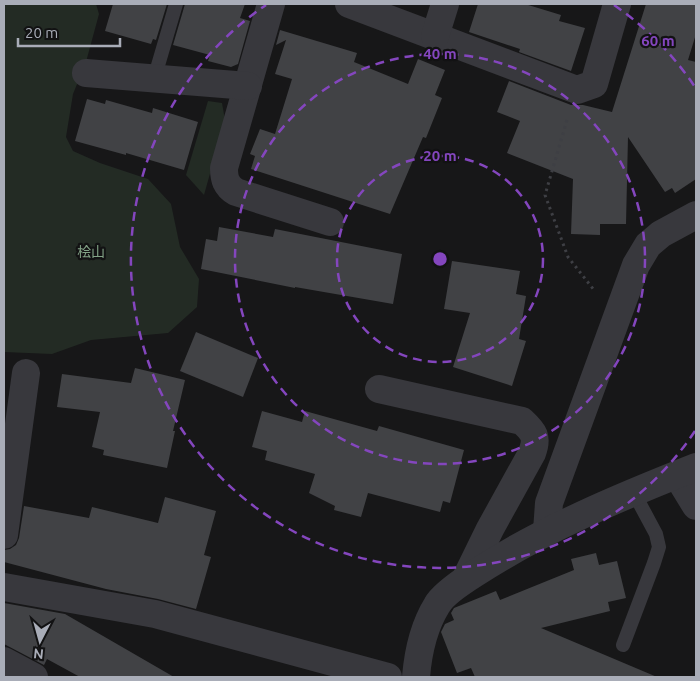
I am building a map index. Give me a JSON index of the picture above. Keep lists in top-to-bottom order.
{
  "parks": ["桧山"],
  "scale_bar": "20 m",
  "north": "bottom",
  "rings": ["60 m", "40 m", "20 m"]
}
